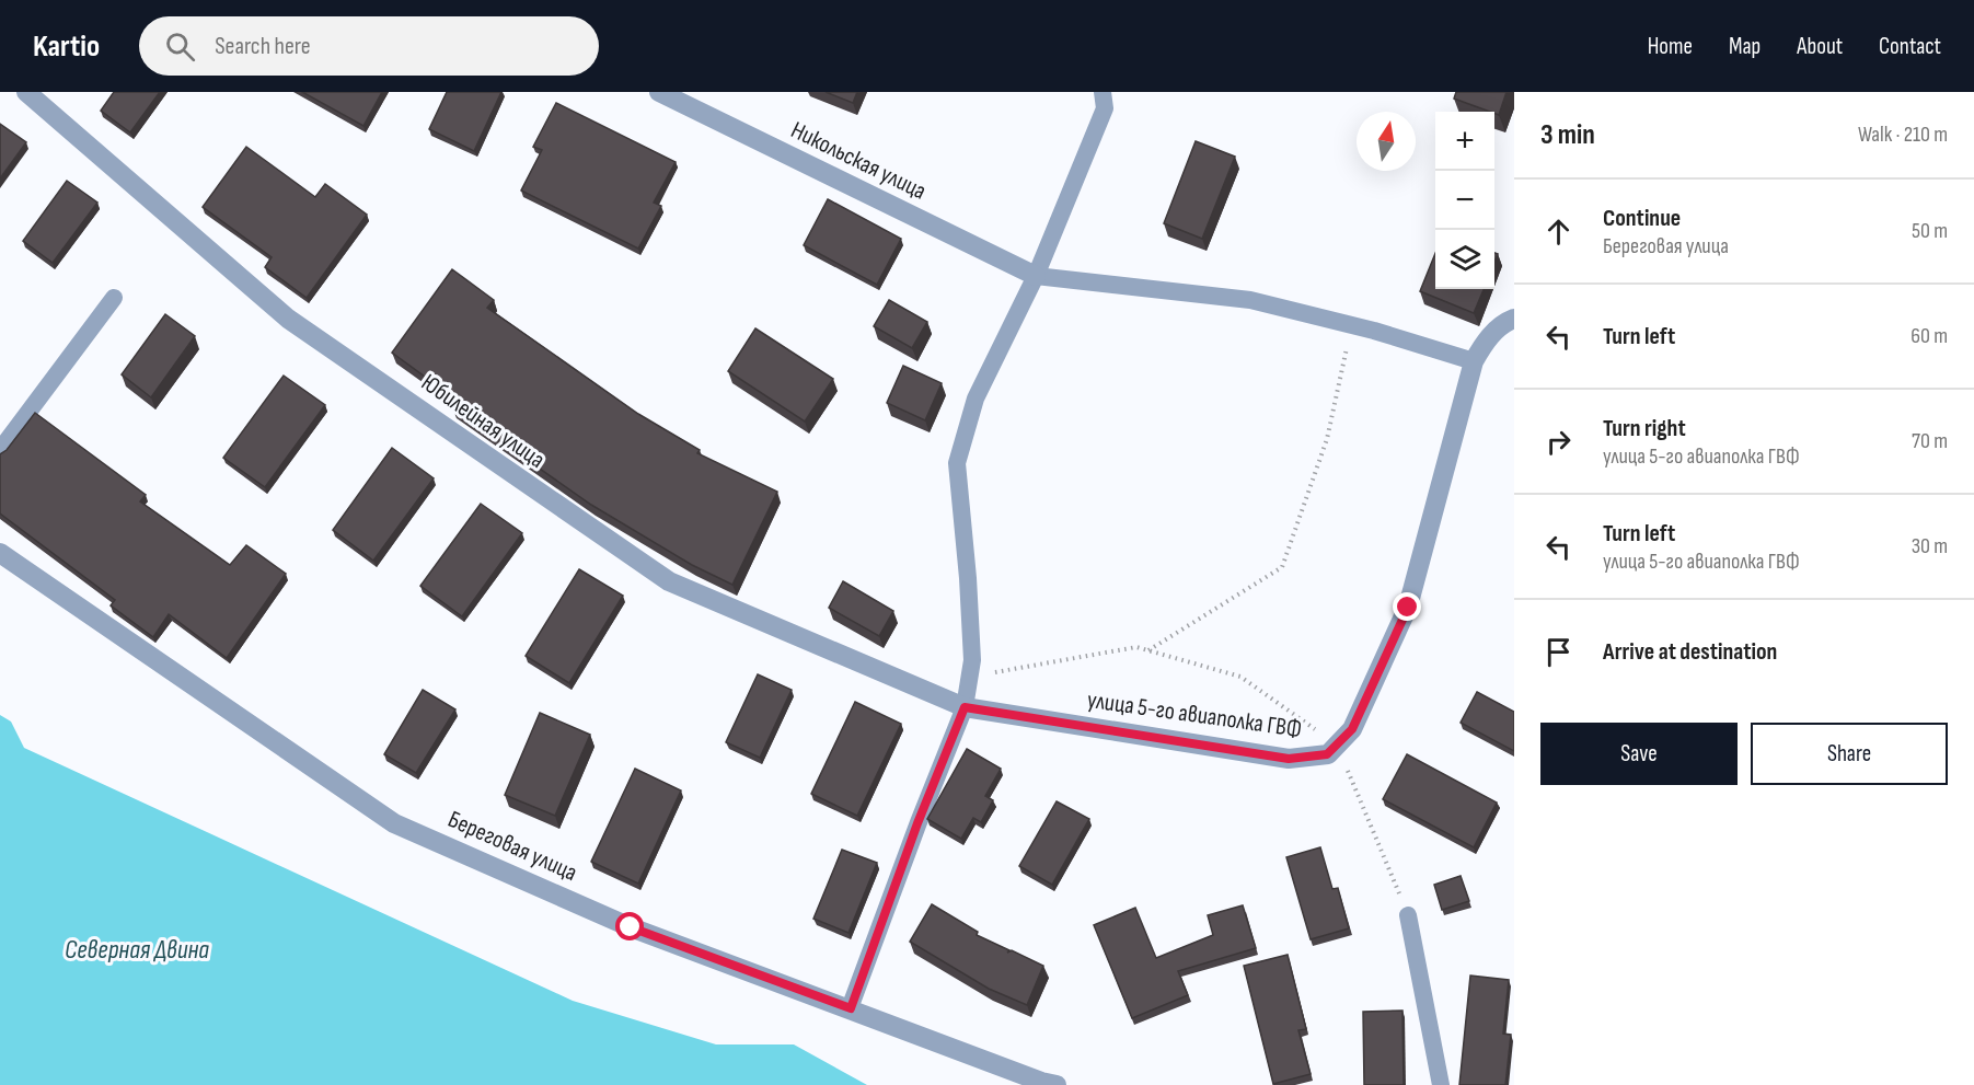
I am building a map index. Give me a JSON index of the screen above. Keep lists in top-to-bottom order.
{
  "streets": {
    "street": [
      "Никольская улица",
      "Юбилейная улица",
      "улица 5-го авиаполка ГВФ",
      "Береговая улица"
    ]
  },
  "crossings": [
    ["Юбилейная улица", "улица 5-го авиаполка ГВФ"]
  ],
  "water": ["Северная Двина"],
  "north": "top",
  "page": {
    "header": "Kartio",
    "search": "Search here",
    "nav": [
      "Home",
      "Map",
      "About",
      "Contact"
    ],
    "heading": ["3 min", "Walk · 210 m"],
    "map_buttons": ["+", "−"],
    "list": [
      ["Continue", "Береговая улица", "50 m"],
      ["Turn left", "60 m"],
      ["Turn right", "улица 5-го авиаполка ГВФ", "70 m"],
      ["Turn left", "улица 5-го авиаполка ГВФ", "30 m"],
      "Arrive at destination"
    ],
    "buttons": ["Save", "Share"]
  }
}
